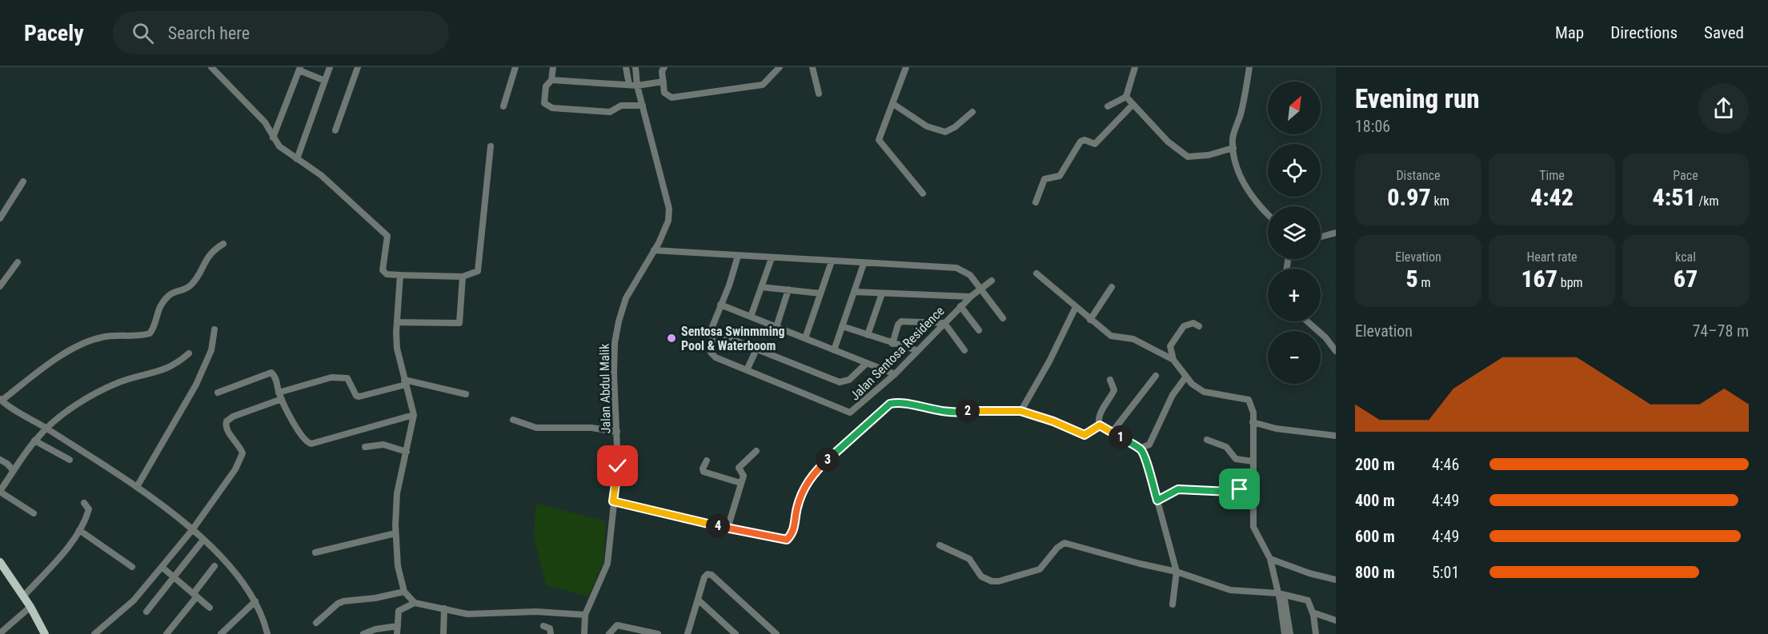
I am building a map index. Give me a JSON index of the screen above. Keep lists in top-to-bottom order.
{
  "streets": {
    "street": ["Jalan Sentosa Residence", "Jalan Abdul Malik"]
  },
  "places": ["Sentosa Swinmming Pool & Waterboom"],
  "north": "top right",
  "page": {
    "header": "Pacely",
    "search": "Search here",
    "nav": ["Map", "Directions", "Saved"],
    "heading": ["Evening run", "18:06"],
    "map_buttons": ["+", "−"],
    "stats": [
      ["Distance", "0.97 km"],
      ["Time", "4:42"],
      ["Pace", "4:51 /km"],
      ["Elevation", "5 m"],
      ["Heart rate", "167 bpm"],
      ["kcal", "67"]
    ],
    "chart": ["Elevation", "74–78 m"],
    "pins": [
      "2",
      "1",
      "3",
      "4"
    ],
    "list": [
      {
        "name": "200 m",
        "note": "4:46"
      },
      {
        "name": "400 m",
        "note": "4:49"
      },
      {
        "name": "600 m",
        "note": "4:49"
      },
      {
        "name": "800 m",
        "note": "5:01"
      }
    ]
  }
}
